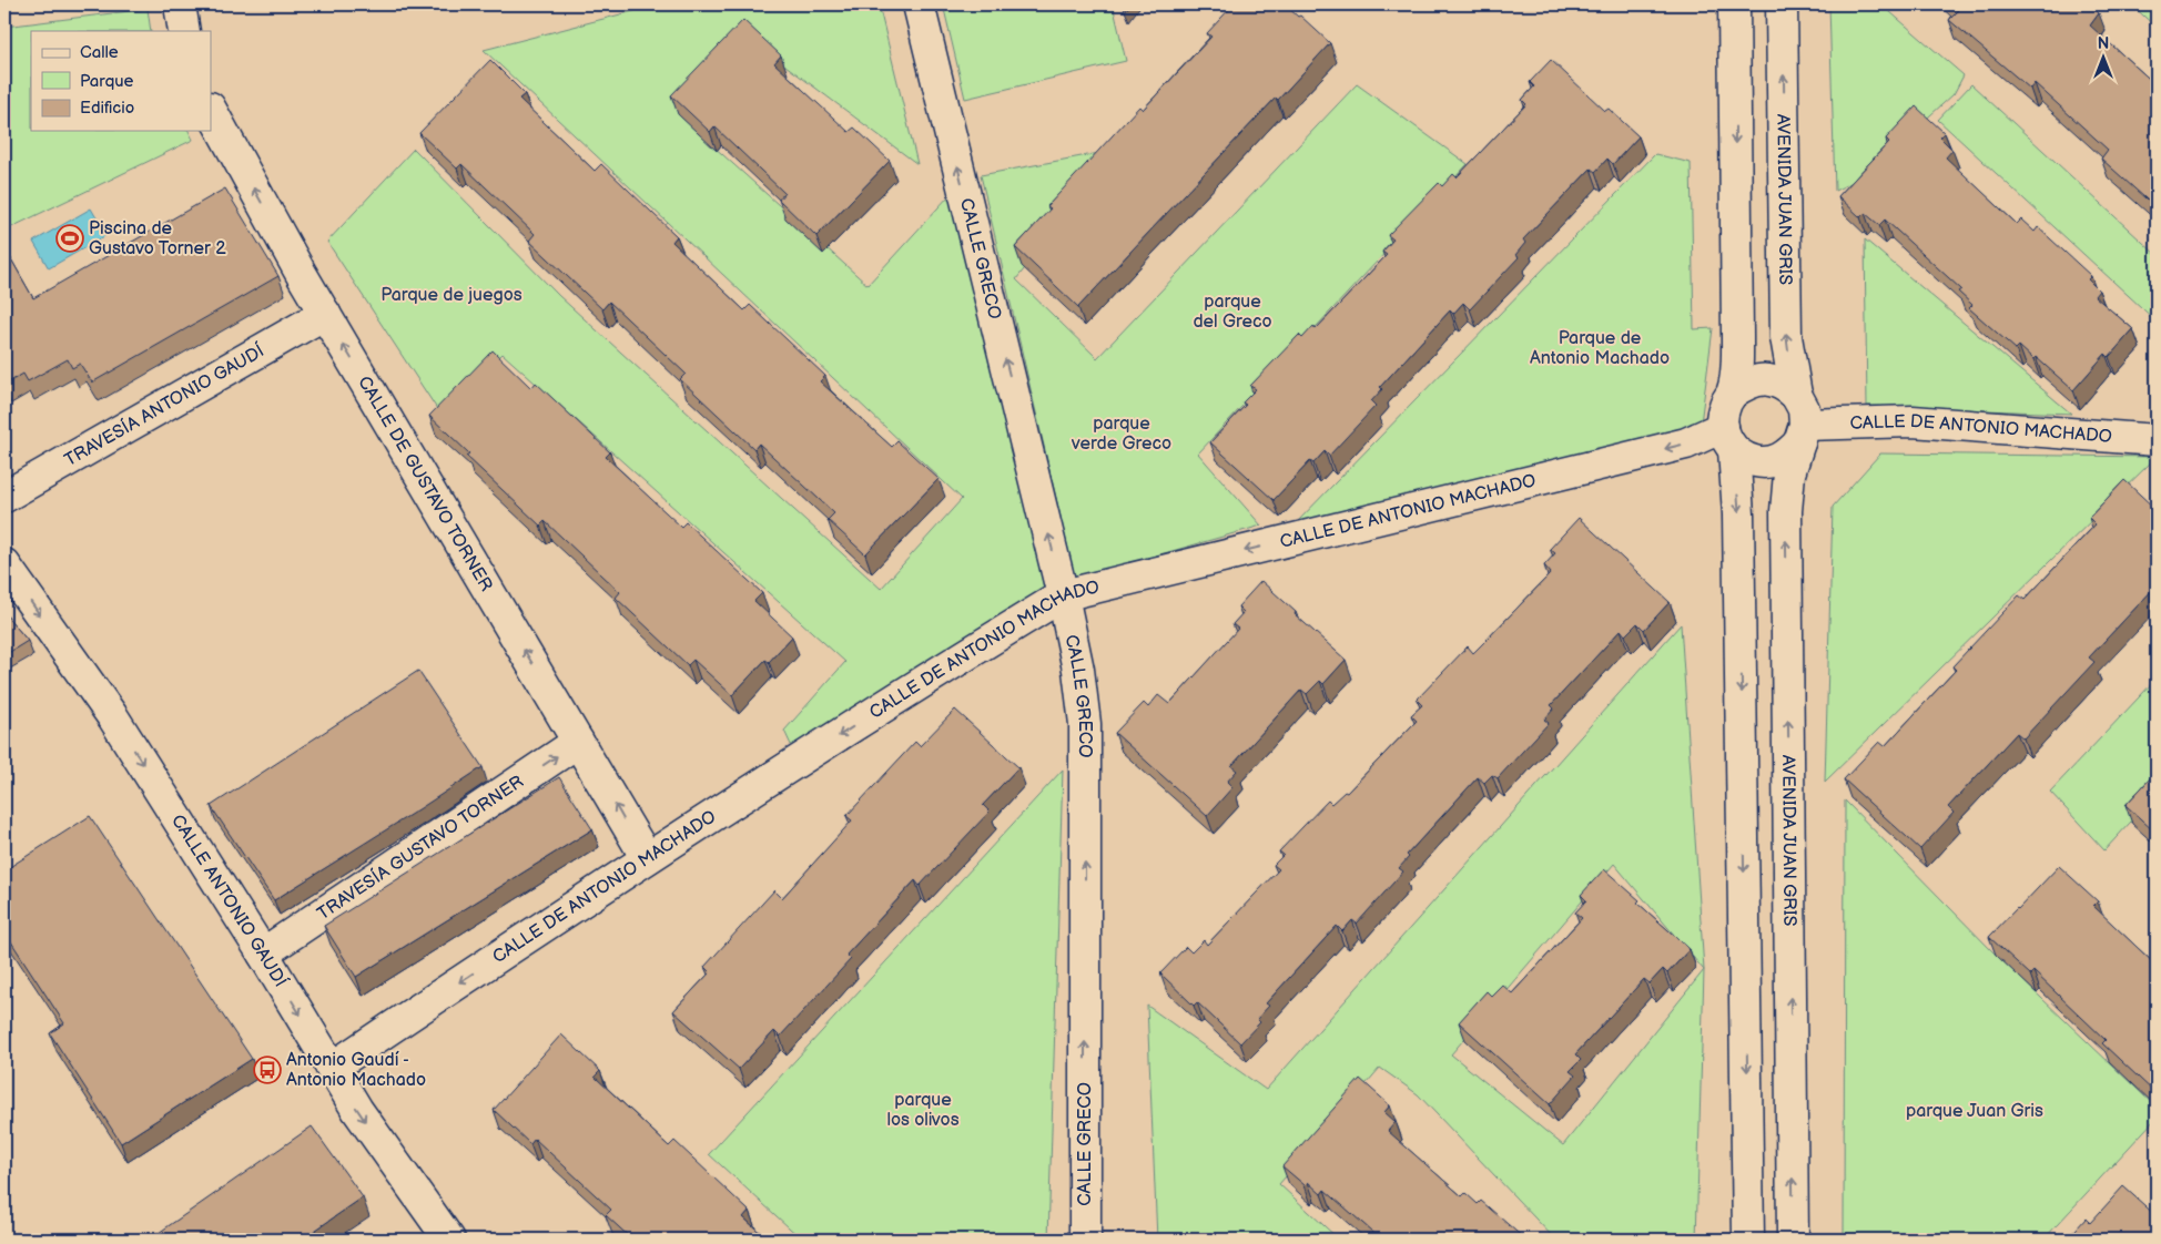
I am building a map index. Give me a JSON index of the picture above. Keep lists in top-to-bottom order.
{
  "streets": {
    "street": [
      "AVENIDA JUAN GRIS",
      "CALLE GRECO",
      "TRAVESÍA ANTONIO GAUDÍ",
      "CALLE DE ANTONIO MACHADO",
      "CALLE DE GUSTAVO TORNER",
      "TRAVESÍA GUSTAVO TORNER",
      "CALLE ANTONIO GAUDÍ"
    ]
  },
  "crossings": [
    ["AVENIDA JUAN GRIS", "CALLE DE ANTONIO MACHADO"],
    ["CALLE GRECO", "CALLE DE ANTONIO MACHADO"],
    ["TRAVESÍA ANTONIO GAUDÍ", "CALLE DE GUSTAVO TORNER"],
    ["CALLE DE ANTONIO MACHADO", "CALLE DE GUSTAVO TORNER"],
    ["CALLE DE ANTONIO MACHADO", "CALLE ANTONIO GAUDÍ"],
    ["CALLE DE GUSTAVO TORNER", "TRAVESÍA GUSTAVO TORNER"],
    ["TRAVESÍA GUSTAVO TORNER", "CALLE ANTONIO GAUDÍ"]
  ],
  "one_way": [
    "CALLE GRECO",
    "CALLE DE ANTONIO MACHADO",
    "CALLE DE GUSTAVO TORNER",
    "TRAVESÍA GUSTAVO TORNER",
    "CALLE ANTONIO GAUDÍ"
  ],
  "parks": [
    "Parque de juegos",
    "parque del Greco",
    "Parque de Antonio Machado",
    "parque verde Greco",
    "parque los olivos",
    "parque Juan Gris"
  ],
  "places": {
    "sports": ["Piscina de Gustavo Torner 2"],
    "bus stop": ["Antonio Gaudí - Antonio Machado"]
  },
  "legend": ["Calle", "Parque", "Edificio"],
  "north": "top"
}
